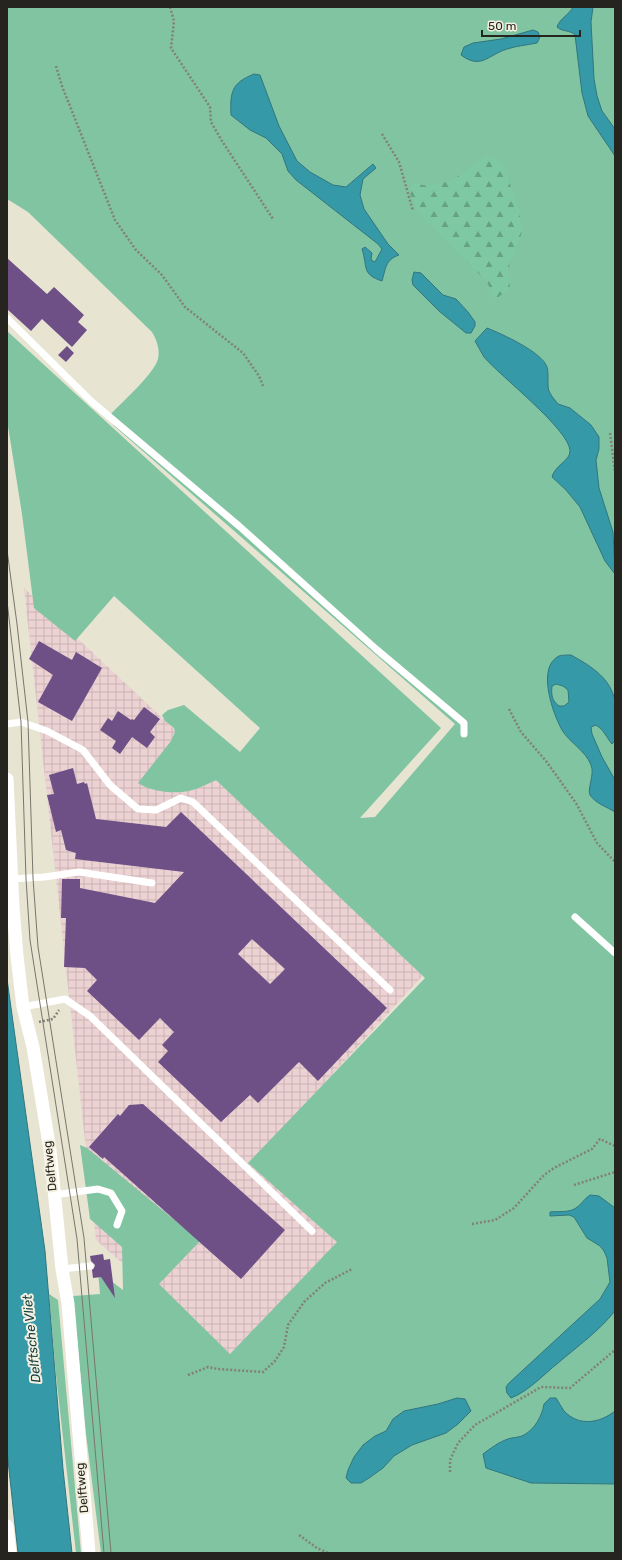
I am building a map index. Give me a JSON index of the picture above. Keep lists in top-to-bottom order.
{
  "streets": {
    "street": ["Delftweg"]
  },
  "water": ["Delftsche Vliet"],
  "scale_bar": "50 m"
}
